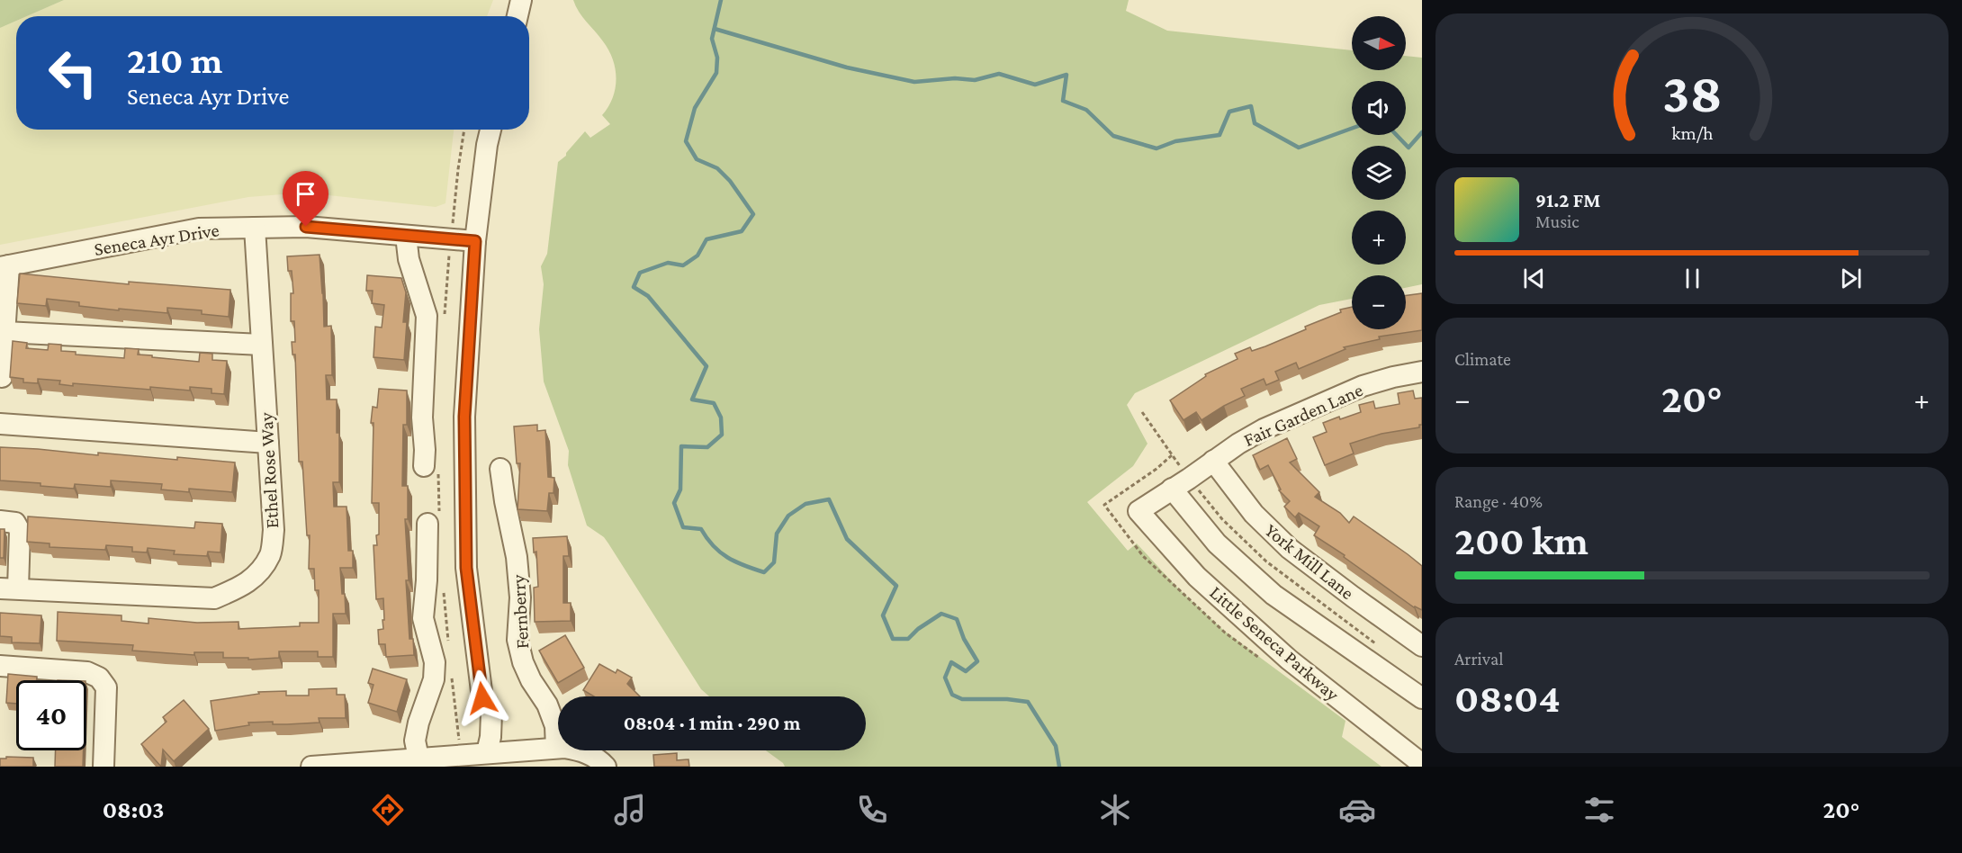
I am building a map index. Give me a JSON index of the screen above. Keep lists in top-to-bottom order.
{
  "streets": {
    "street": [
      "Seneca Ayr Drive",
      "Fair Garden Lane",
      "Ethel Rose Way",
      "York Mill Lane",
      "Fernberry",
      "Little Seneca Parkway"
    ]
  },
  "crossings": [
    ["Seneca Ayr Drive", "Ethel Rose Way"],
    ["Fair Garden Lane", "York Mill Lane"],
    ["Fair Garden Lane", "Little Seneca Parkway"]
  ],
  "north": "right",
  "page": {
    "map_buttons": ["+", "−"],
    "turn": ["210 m", "Seneca Ayr Drive"],
    "song": ["91.2 FM", "Music"],
    "tile": [
      "Climate",
      ["Range · 40%", "200 km"],
      ["Arrival", "08:04"]
    ],
    "heat": ["−", "20°", "+"],
    "limit": "40",
    "trip": "08:04 · 1 min · 290 m",
    "tabs": ["08:03", "20°"],
    "gauge": ["38", "km/h"]
  }
}
